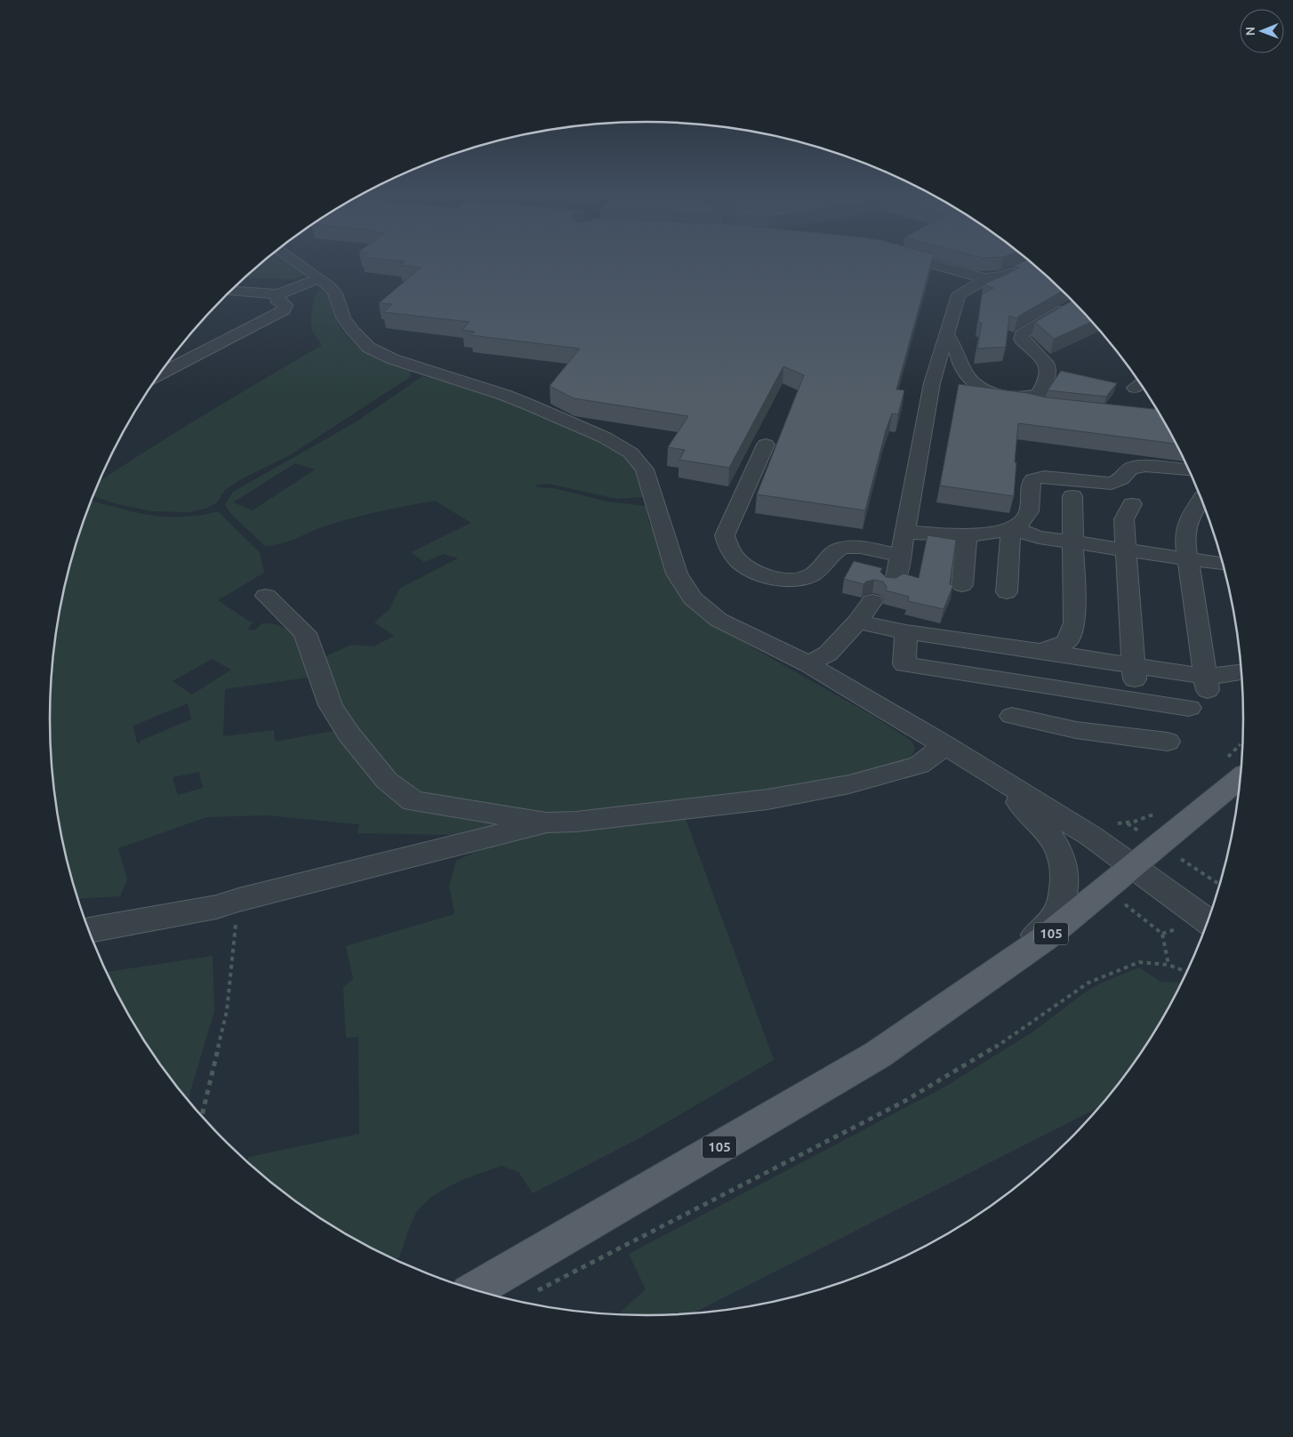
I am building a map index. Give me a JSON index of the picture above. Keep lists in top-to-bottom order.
{
  "streets": {
    "main road": ["105"]
  },
  "north": "left"
}
